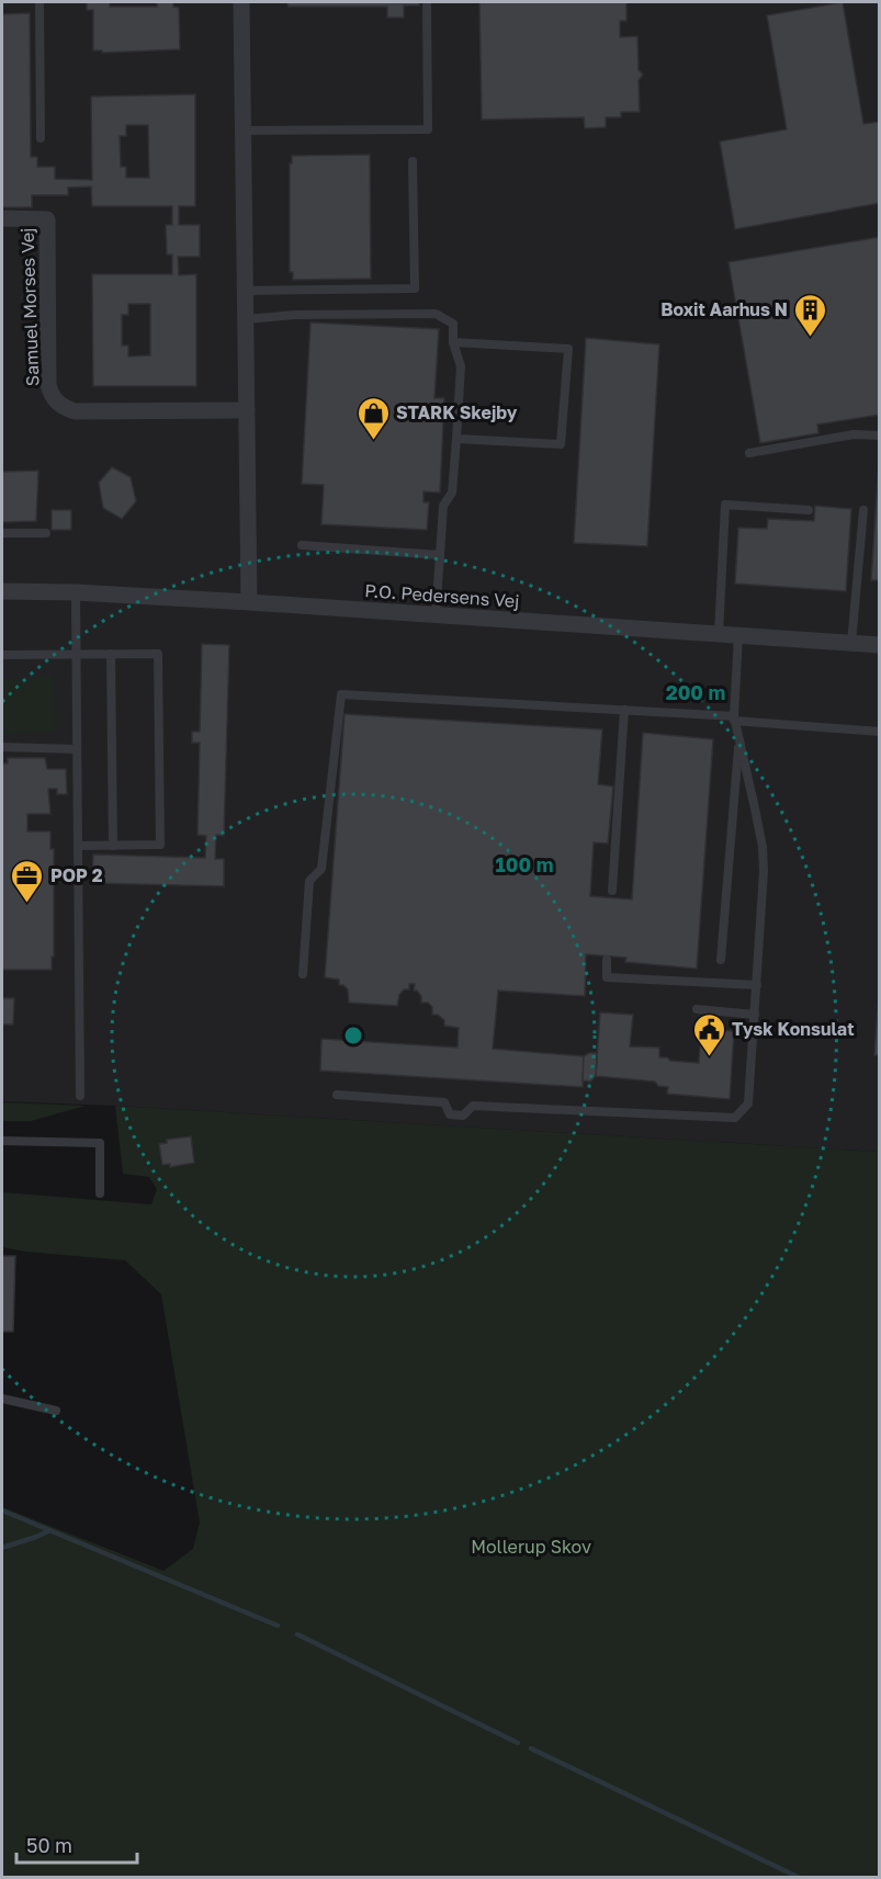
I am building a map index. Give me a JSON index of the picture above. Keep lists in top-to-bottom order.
{
  "streets": {
    "street": ["Samuel Morses Vej", "P.O. Pedersens Vej"]
  },
  "parks": ["Mollerup Skov"],
  "places": {
    "building": ["Boxit Aarhus N"],
    "shop": ["STARK Skejby"],
    "office": ["POP 2"],
    "public building": ["Tysk Konsulat"]
  },
  "scale_bar": "50 m",
  "rings": ["200 m", "100 m"]
}
